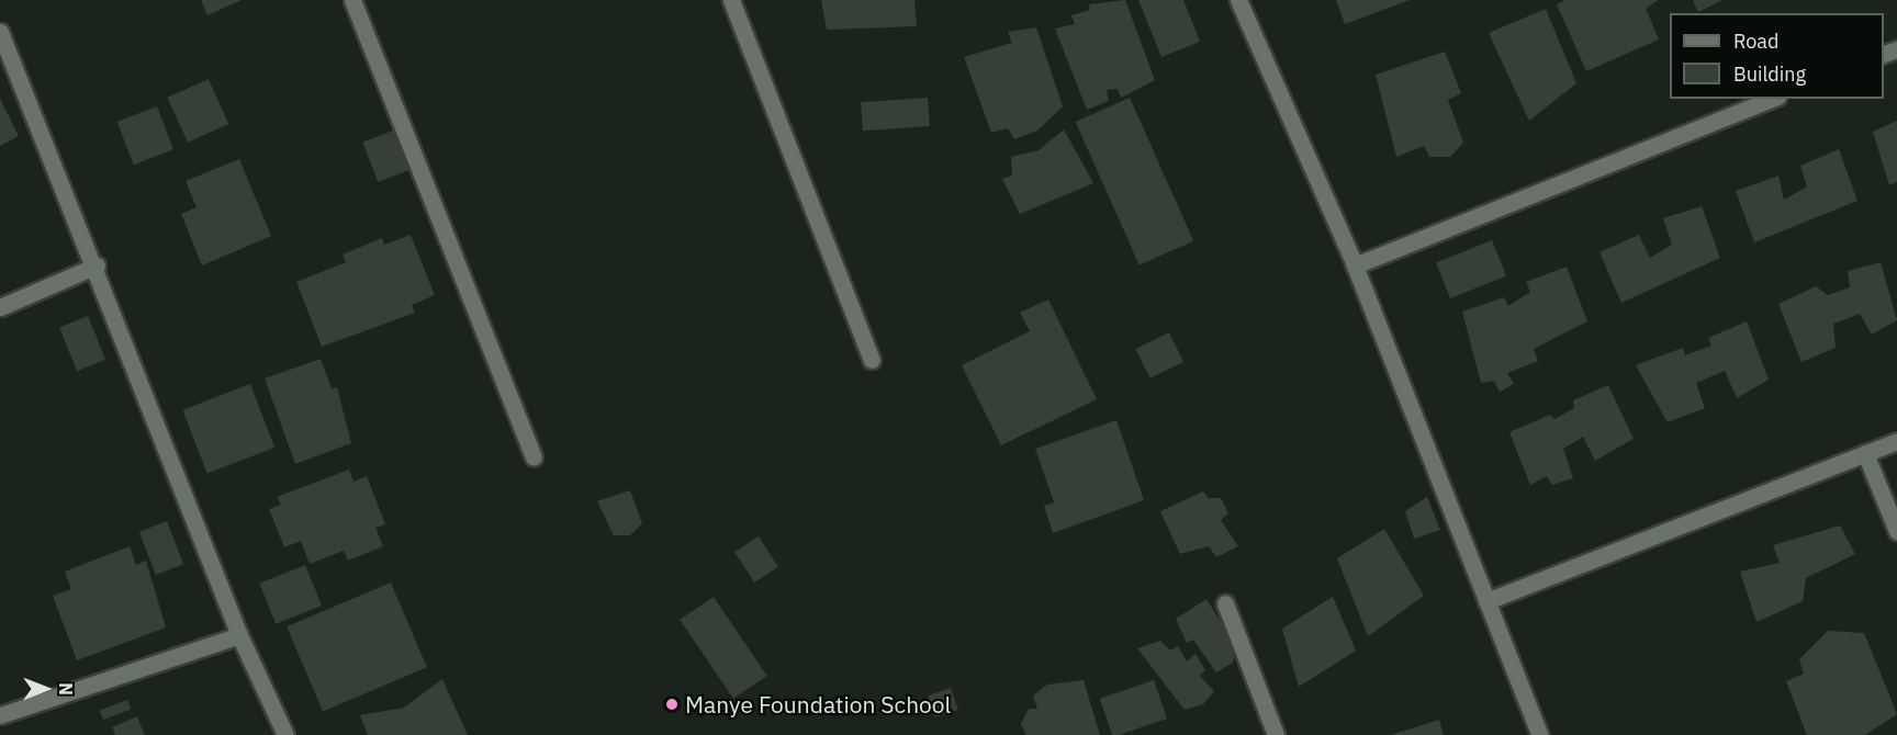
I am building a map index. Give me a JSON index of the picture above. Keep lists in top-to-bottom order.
{
  "places": ["Manye Foundation School"],
  "legend": ["Road", "Building"],
  "north": "right"
}
